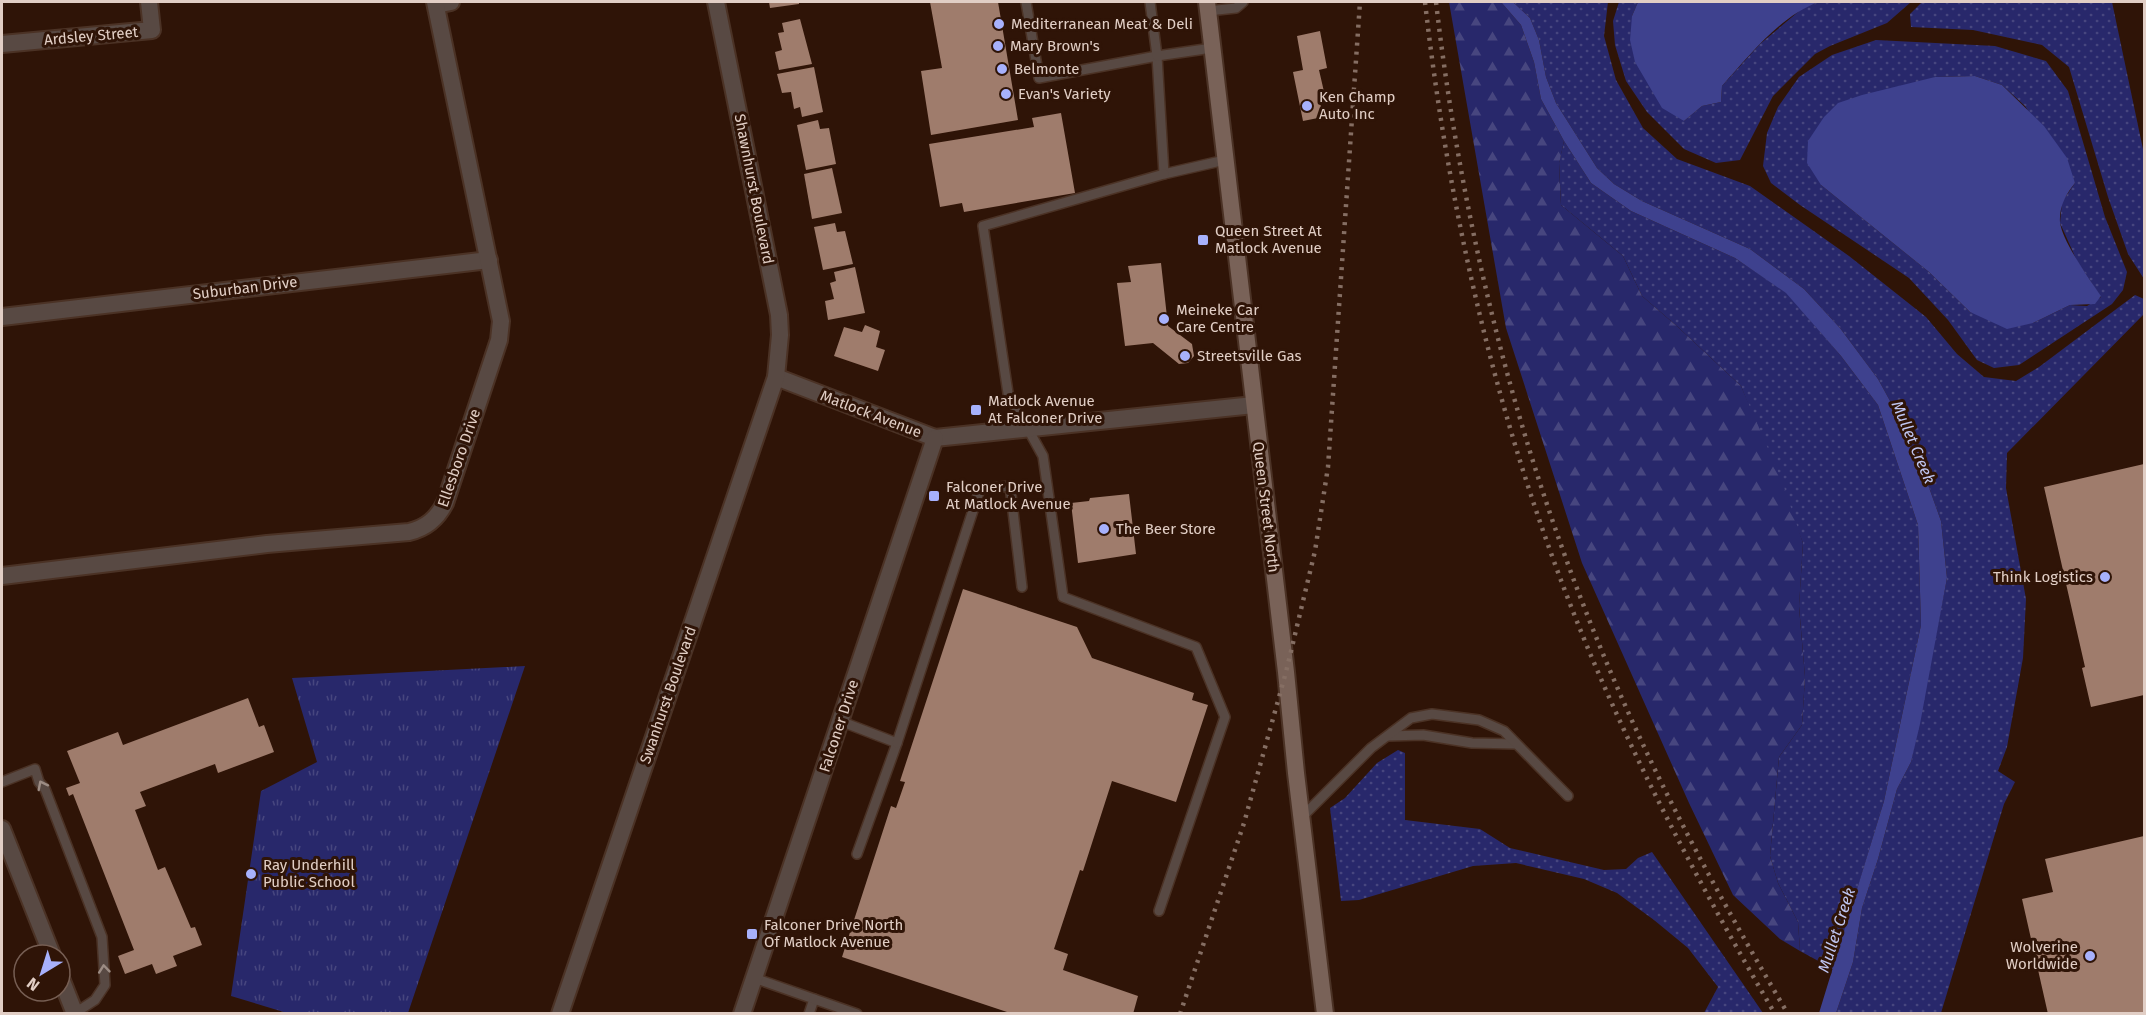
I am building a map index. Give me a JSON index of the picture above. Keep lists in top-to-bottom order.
{
  "streets": {
    "main road": ["Queen Street North"],
    "street": [
      "Ardsley Street",
      "Shawnhurst Boulevard",
      "Suburban Drive",
      "Matlock Avenue",
      "Ellesboro Drive",
      "Swanhurst Boulevard",
      "Falconer Drive"
    ]
  },
  "crossings": [
    ["Shawnhurst Boulevard", "Matlock Avenue"],
    ["Shawnhurst Boulevard", "Swanhurst Boulevard"],
    ["Suburban Drive", "Ellesboro Drive"],
    ["Matlock Avenue", "Queen Street North"],
    ["Matlock Avenue", "Swanhurst Boulevard"],
    ["Matlock Avenue", "Falconer Drive"]
  ],
  "water": ["Mullet Creek"],
  "places": {
    "other": [
      "Mediterranean Meat & Deli",
      "Mary Brown's",
      "Belmonte",
      "Evan's Variety",
      "Ken Champ Auto Inc",
      "Meineke Car Care Centre",
      "Streetsville Gas",
      "The Beer Store",
      "Think Logistics",
      "Ray Underhill Public School",
      "Wolverine Worldwide"
    ],
    "transit": [
      "Queen Street At Matlock Avenue",
      "Matlock Avenue At Falconer Drive",
      "Falconer Drive At Matlock Avenue",
      "Falconer Drive North Of Matlock Avenue"
    ]
  },
  "north": "bottom left"
}
